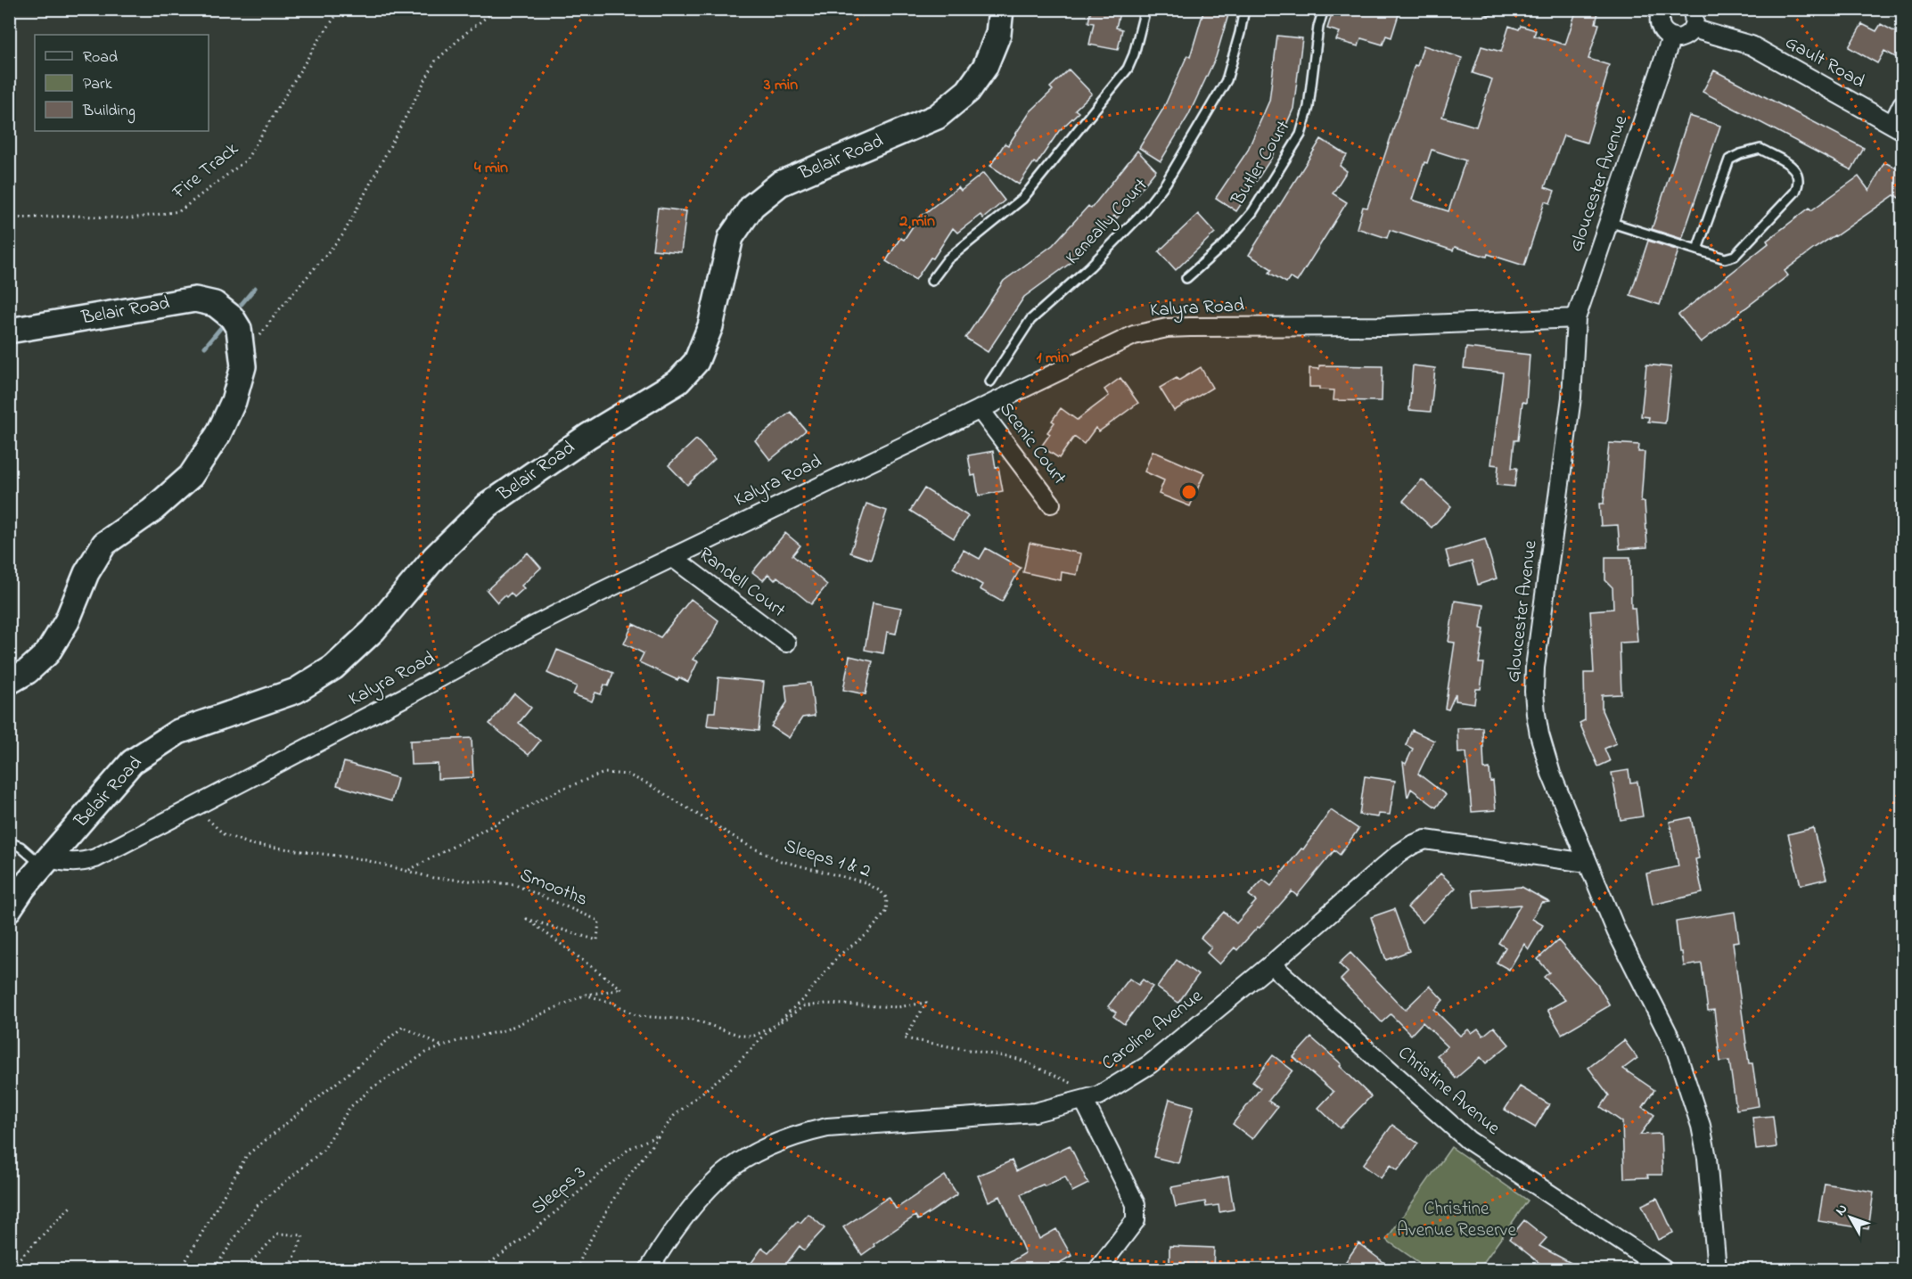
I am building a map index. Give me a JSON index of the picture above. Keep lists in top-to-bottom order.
{
  "streets": {
    "main road": ["Belair Road"],
    "street": [
      "Gault Road",
      "Gloucester Avenue",
      "Kalyra Road",
      "Scenic Court",
      "Randell Court",
      "Caroline Avenue",
      "Christine Avenue"
    ],
    "lane": ["Butler Court", "Keneally Court"],
    "path": [
      "Fire Track",
      "Sleeps 1 & 2",
      "Smooths",
      "Sleeps 3"
    ]
  },
  "crossings": [
    ["Belair Road", "Kalyra Road"],
    ["Gloucester Avenue", "Kalyra Road"],
    ["Gloucester Avenue", "Caroline Avenue"],
    ["Kalyra Road", "Scenic Court"],
    ["Kalyra Road", "Randell Court"],
    ["Kalyra Road", "Smooths"],
    ["Sleeps 1 & 2", "Smooths"],
    ["Caroline Avenue", "Christine Avenue"]
  ],
  "parks": ["Christine Avenue Reserve"],
  "legend": ["Road", "Park", "Building"],
  "north": "top left",
  "rings": [
    "3 min",
    "4 min",
    "2 min",
    "1 min"
  ]
}
